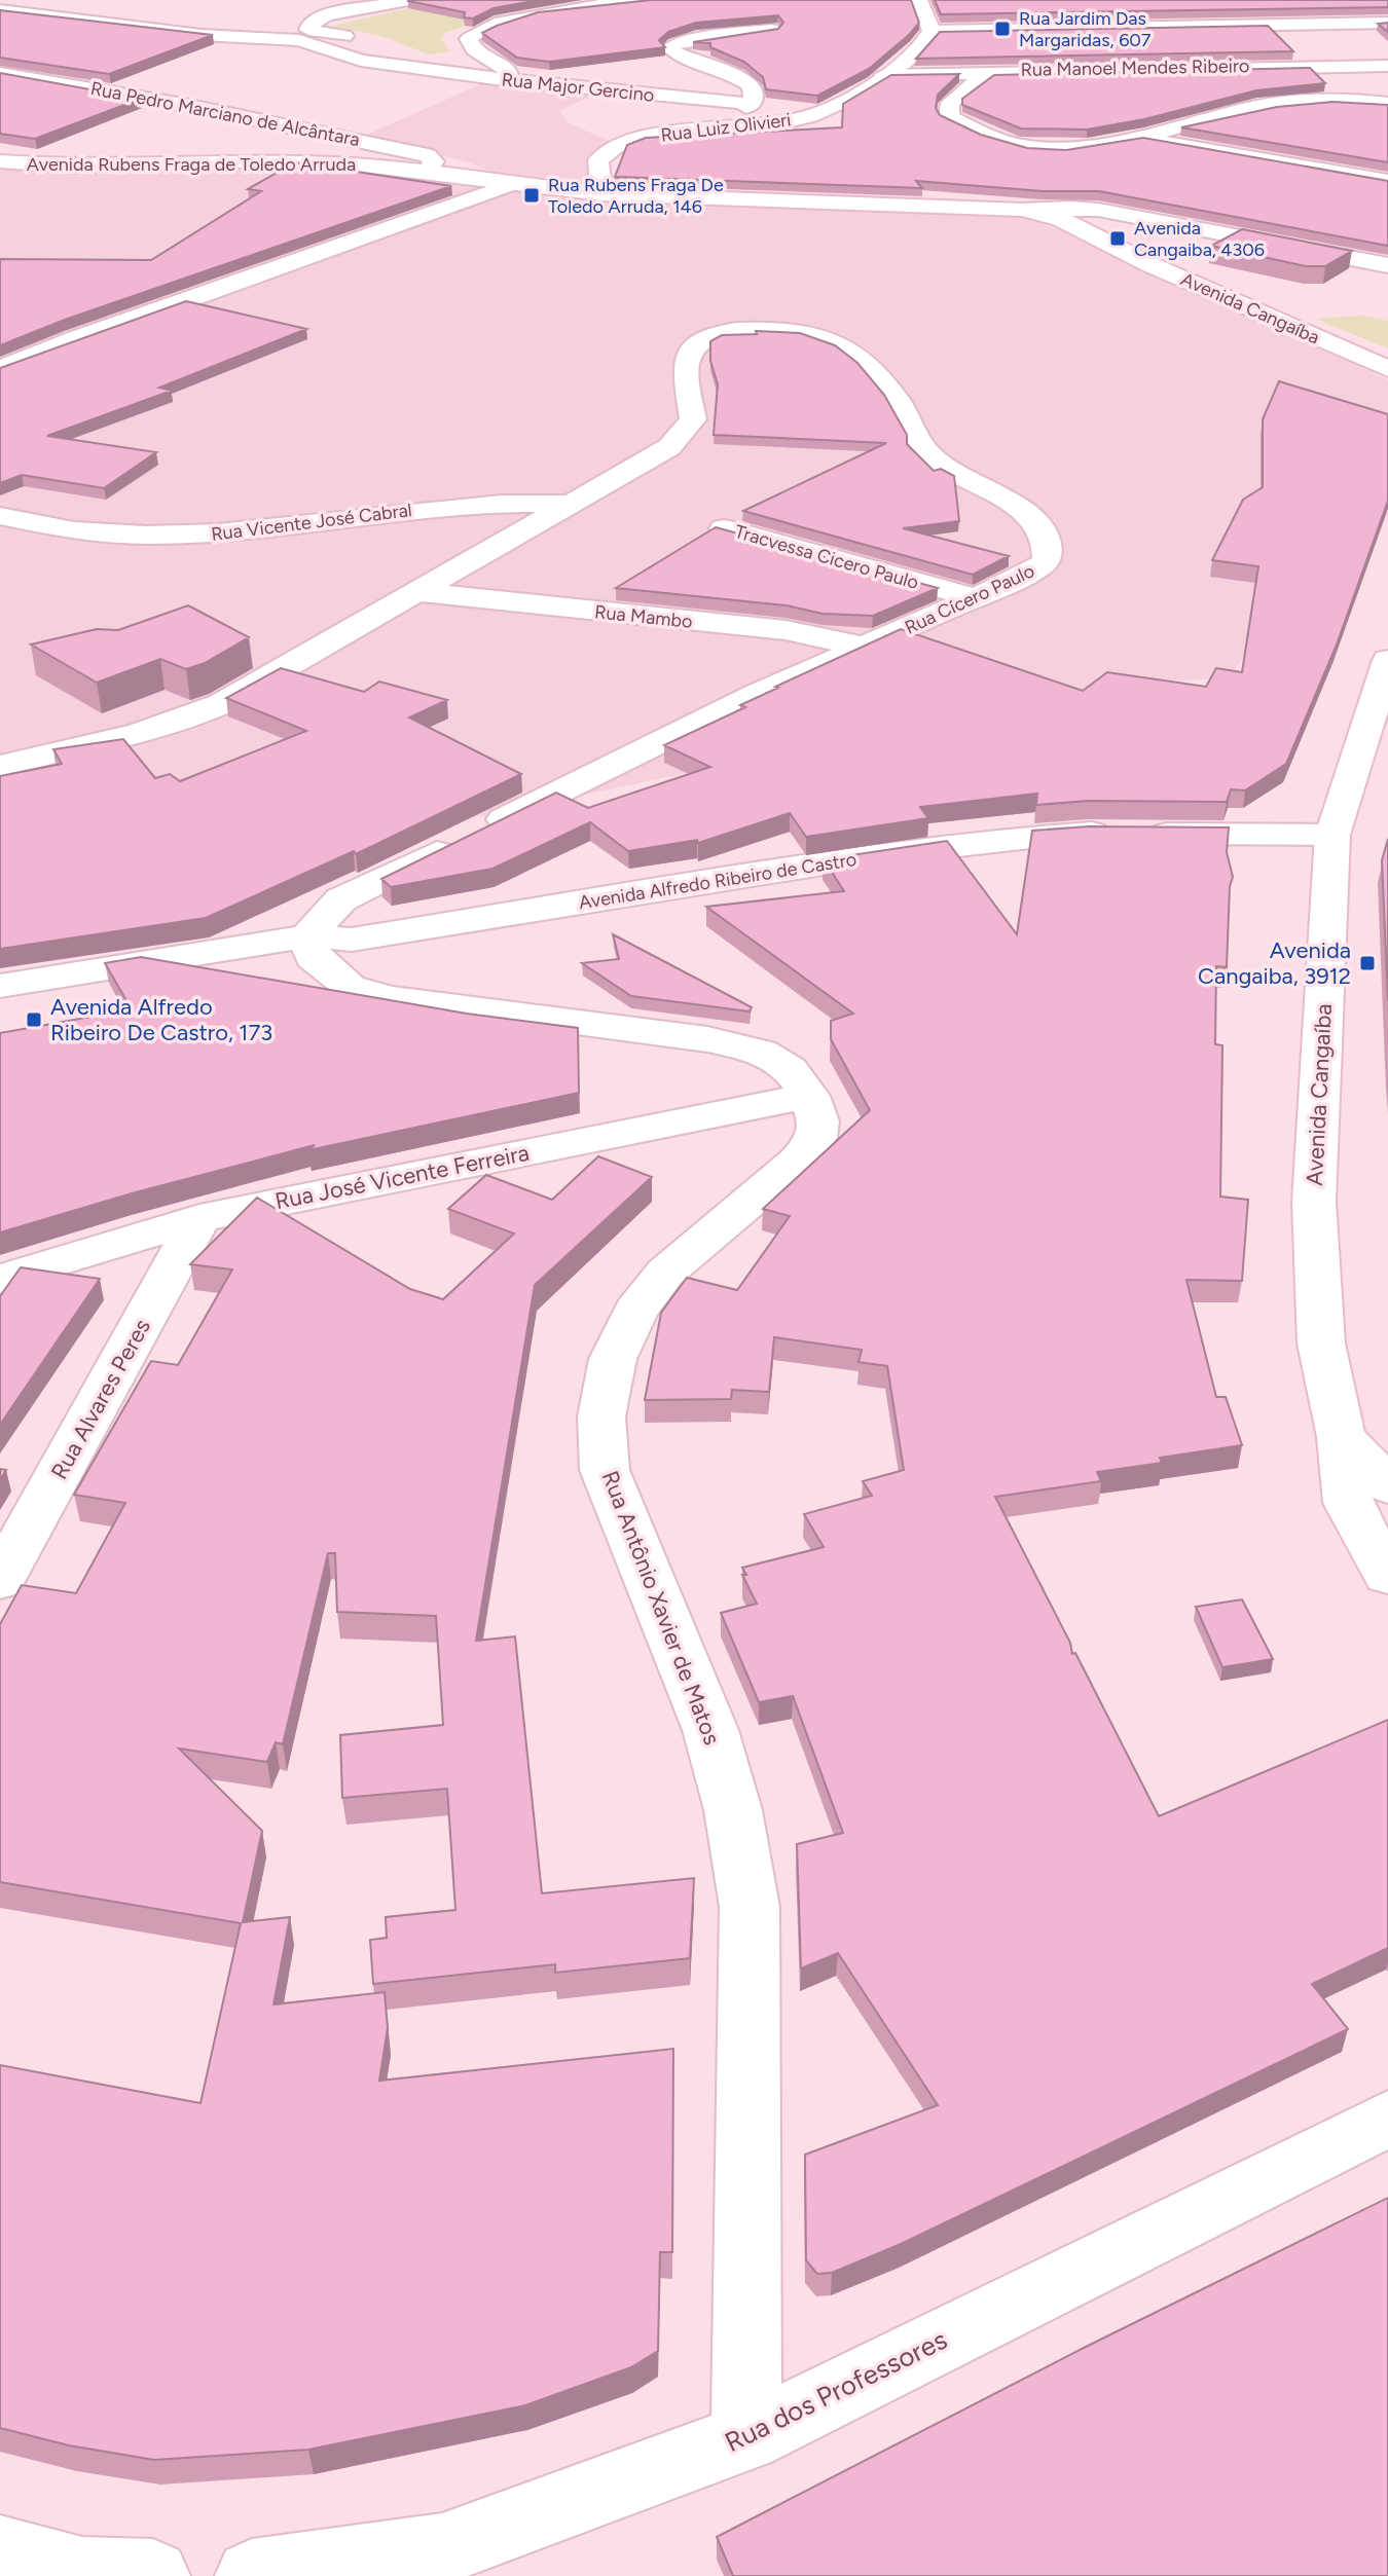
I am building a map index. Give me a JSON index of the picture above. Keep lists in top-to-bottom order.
{
  "streets": {
    "street": [
      "Rua Manoel Mendes Ribeiro",
      "Rua Major Gercino",
      "Rua Pedro Marciano de Alcântara",
      "Rua Luiz Olivieri",
      "Avenida Rubens Fraga de Toledo Arruda",
      "Avenida Cangaíba",
      "Rua Vicente José Cabral",
      "Tracvessa Cicero Paulo",
      "Rua Cícero Paulo",
      "Rua Mambo",
      "Avenida Alfredo Ribeiro de Castro",
      "Rua José Vicente Ferreira",
      "Rua Alvares Peres",
      "Rua Antônio Xavier de Matos",
      "Rua dos Professores"
    ]
  },
  "crossings": [
    ["Rua Manoel Mendes Ribeiro", "Rua Luiz Olivieri"],
    ["Rua Pedro Marciano de Alcântara", "Avenida Rubens Fraga de Toledo Arruda"],
    ["Rua Luiz Olivieri", "Avenida Rubens Fraga de Toledo Arruda"],
    ["Avenida Rubens Fraga de Toledo Arruda", "Avenida Cangaíba"],
    ["Avenida Cangaíba", "Avenida Alfredo Ribeiro de Castro"],
    ["Rua Vicente José Cabral", "Rua Cícero Paulo"],
    ["Tracvessa Cicero Paulo", "Rua Cícero Paulo"],
    ["Rua Cícero Paulo", "Rua Mambo"],
    ["Avenida Alfredo Ribeiro de Castro", "Rua Antônio Xavier de Matos"],
    ["Rua José Vicente Ferreira", "Rua Alvares Peres"],
    ["Rua José Vicente Ferreira", "Rua Antônio Xavier de Matos"],
    ["Rua Antônio Xavier de Matos", "Rua dos Professores"]
  ],
  "places": {
    "transit": [
      "Rua Jardim Das Margaridas, 607",
      "Rua Rubens Fraga De Toledo Arruda, 146",
      "Avenida Cangaiba, 4306",
      "Avenida Cangaiba, 3912",
      "Avenida Alfredo Ribeiro De Castro, 173"
    ]
  }
}
